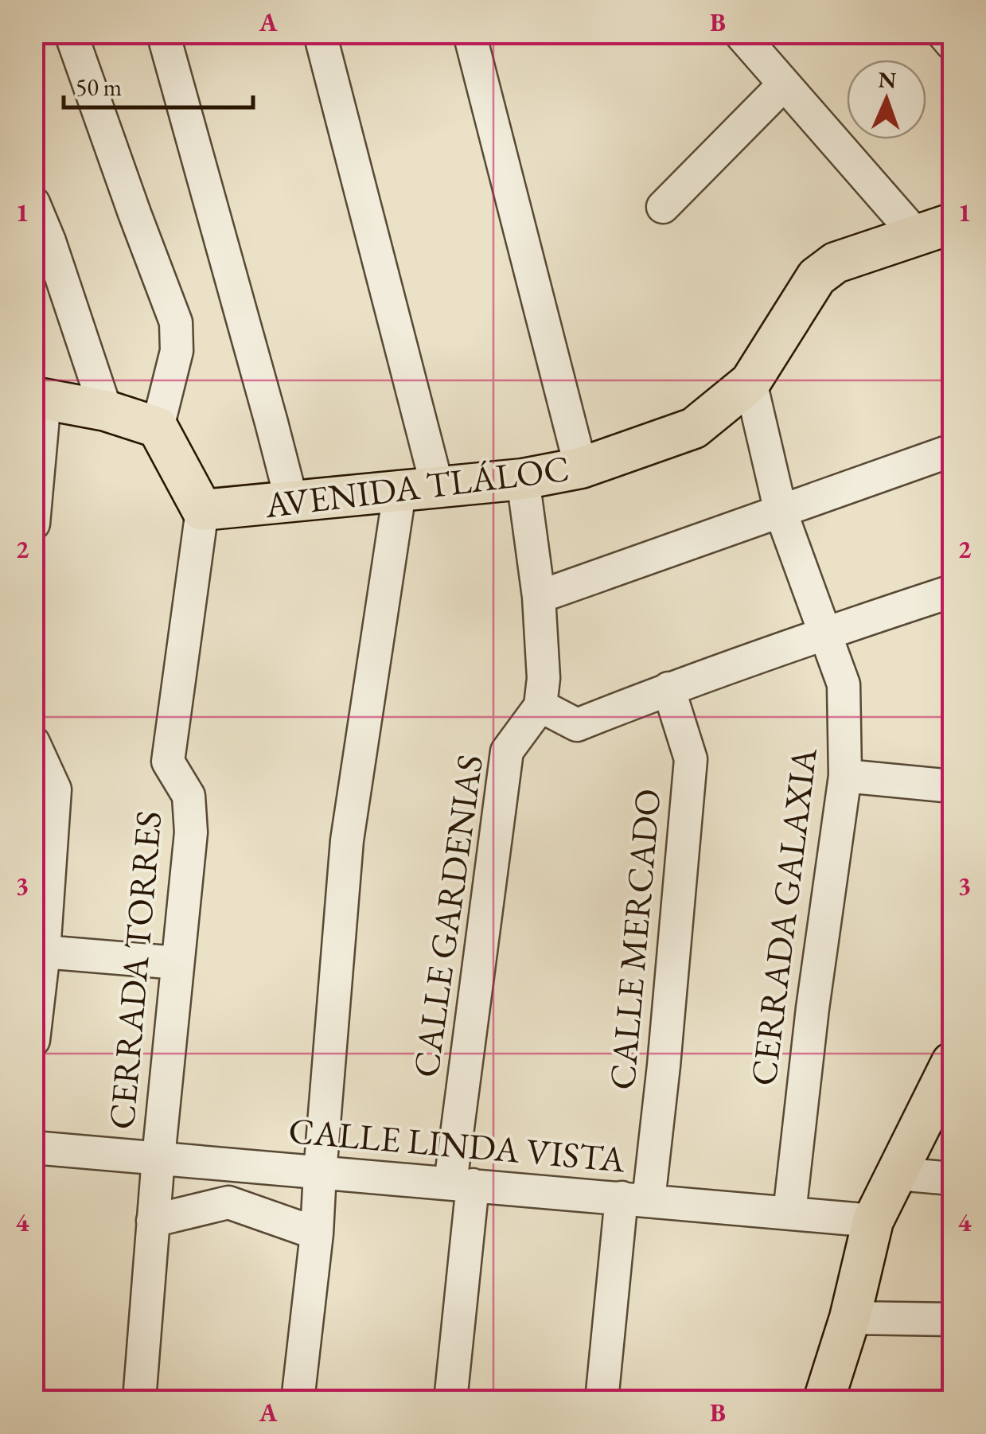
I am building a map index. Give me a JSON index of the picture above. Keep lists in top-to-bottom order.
{
  "streets": {
    "main road": ["AVENIDA TLÁLOC"],
    "street": [
      "CALLE GARDENIAS",
      "CERRADA GALAXIA",
      "CALLE MERCADO",
      "CERRADA TORRES",
      "CALLE LINDA VISTA"
    ]
  },
  "crossings": [
    ["AVENIDA TLÁLOC", "CERRADA GALAXIA"],
    ["AVENIDA TLÁLOC", "CERRADA TORRES"],
    ["CALLE GARDENIAS", "CALLE LINDA VISTA"],
    ["CERRADA GALAXIA", "CALLE LINDA VISTA"],
    ["CALLE MERCADO", "CALLE LINDA VISTA"],
    ["CERRADA TORRES", "CALLE LINDA VISTA"]
  ],
  "scale_bar": "50 m",
  "north": "top",
  "grid": {
    "columns": ["A", "B"],
    "rows": [
      "1",
      "2",
      "3",
      "4"
    ]
  }
}
